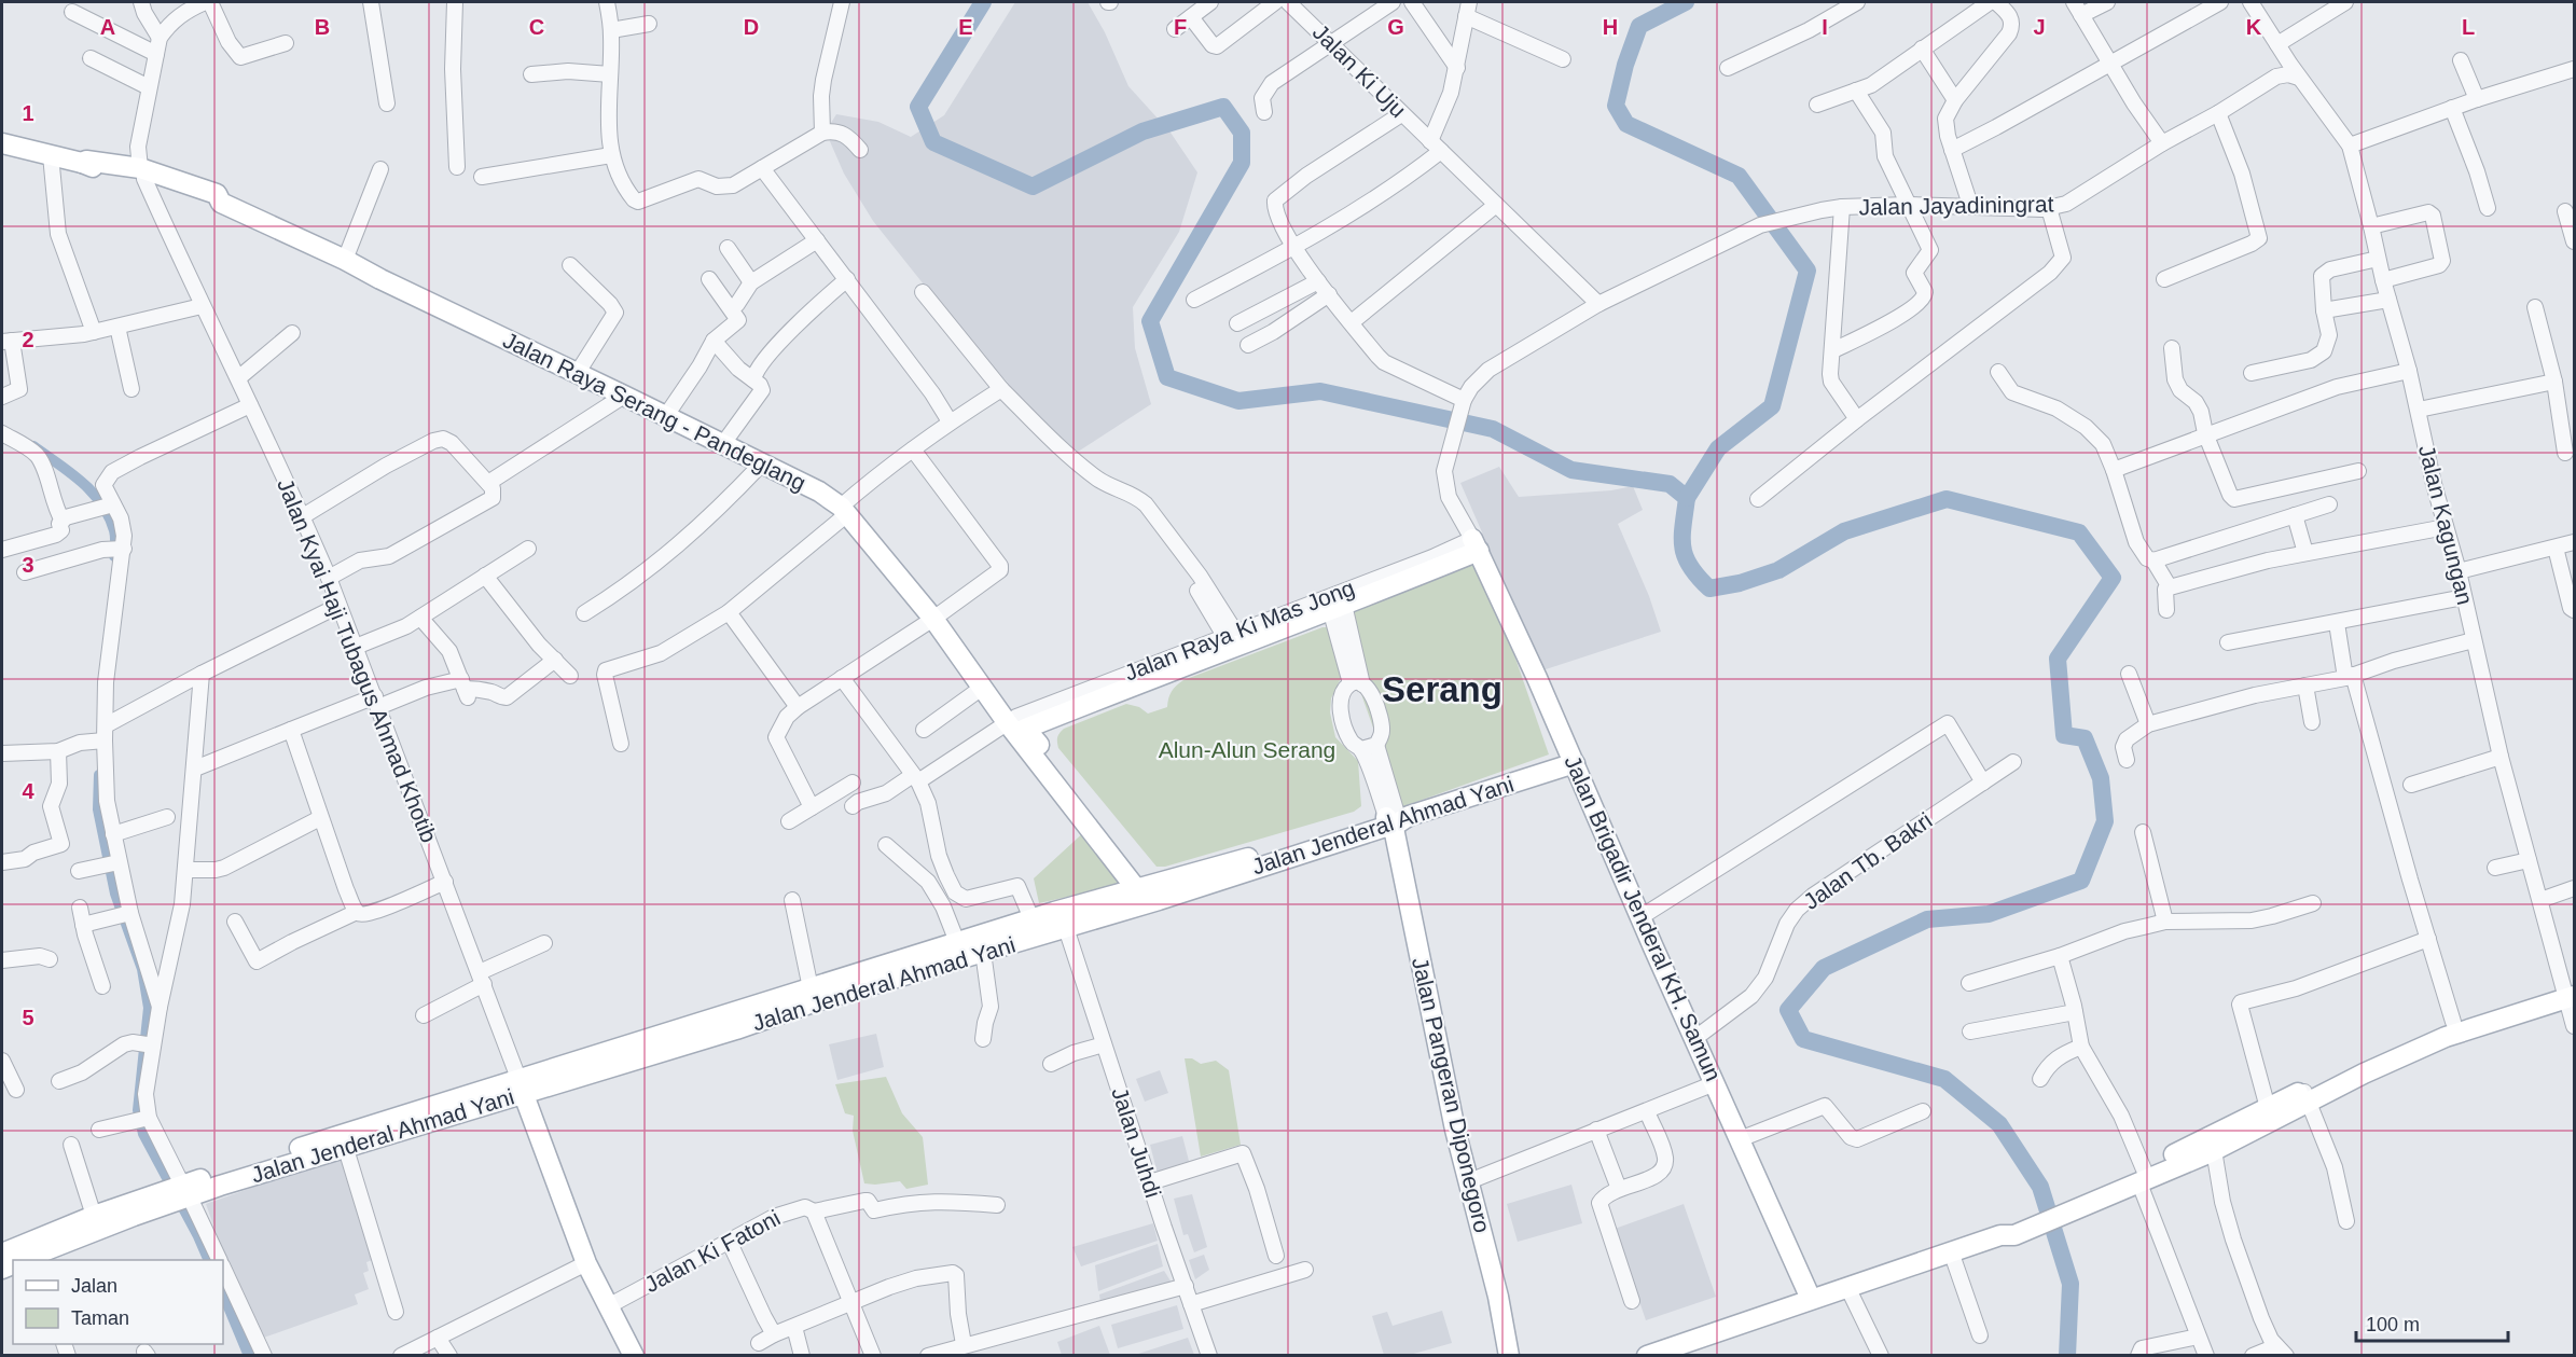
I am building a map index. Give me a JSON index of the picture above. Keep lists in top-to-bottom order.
{
  "streets": {
    "main road": [
      "Jalan Raya Serang - Pandeglang",
      "Jalan Jenderal Ahmad Yani",
      "Jalan Brigadir Jenderal KH. Samun",
      "Jalan Pangeran Diponegoro"
    ],
    "street": [
      "Jalan Ki Uju",
      "Jalan Jayadiningrat",
      "Jalan Kagungan",
      "Jalan Raya Ki Mas Jong",
      "Jalan Kyai Haji Tubagus Ahmad Khotib",
      "Jalan Tb. Bakri",
      "Jalan Juhdi",
      "Jalan Ki Fatoni"
    ]
  },
  "crossings": [
    ["Jalan Ki Uju", "Jalan Jayadiningrat"],
    ["Jalan Jayadiningrat", "Jalan Kagungan"],
    ["Jalan Raya Serang - Pandeglang", "Jalan Raya Ki Mas Jong"],
    ["Jalan Raya Serang - Pandeglang", "Jalan Kyai Haji Tubagus Ahmad Khotib"],
    ["Jalan Kyai Haji Tubagus Ahmad Khotib", "Jalan Jenderal Ahmad Yani"],
    ["Jalan Jenderal Ahmad Yani", "Jalan Brigadir Jenderal KH. Samun"],
    ["Jalan Jenderal Ahmad Yani", "Jalan Pangeran Diponegoro"],
    ["Jalan Jenderal Ahmad Yani", "Jalan Juhdi"],
    ["Jalan Tb. Bakri", "Jalan Brigadir Jenderal KH. Samun"]
  ],
  "districts": ["Serang"],
  "parks": ["Alun-Alun Serang"],
  "legend": ["Jalan", "Taman"],
  "scale_bar": "100 m",
  "grid": {
    "columns": [
      "A",
      "B",
      "C",
      "D",
      "E",
      "F",
      "G",
      "H",
      "I",
      "J",
      "K",
      "L"
    ],
    "rows": [
      "1",
      "2",
      "3",
      "4",
      "5"
    ]
  }
}
